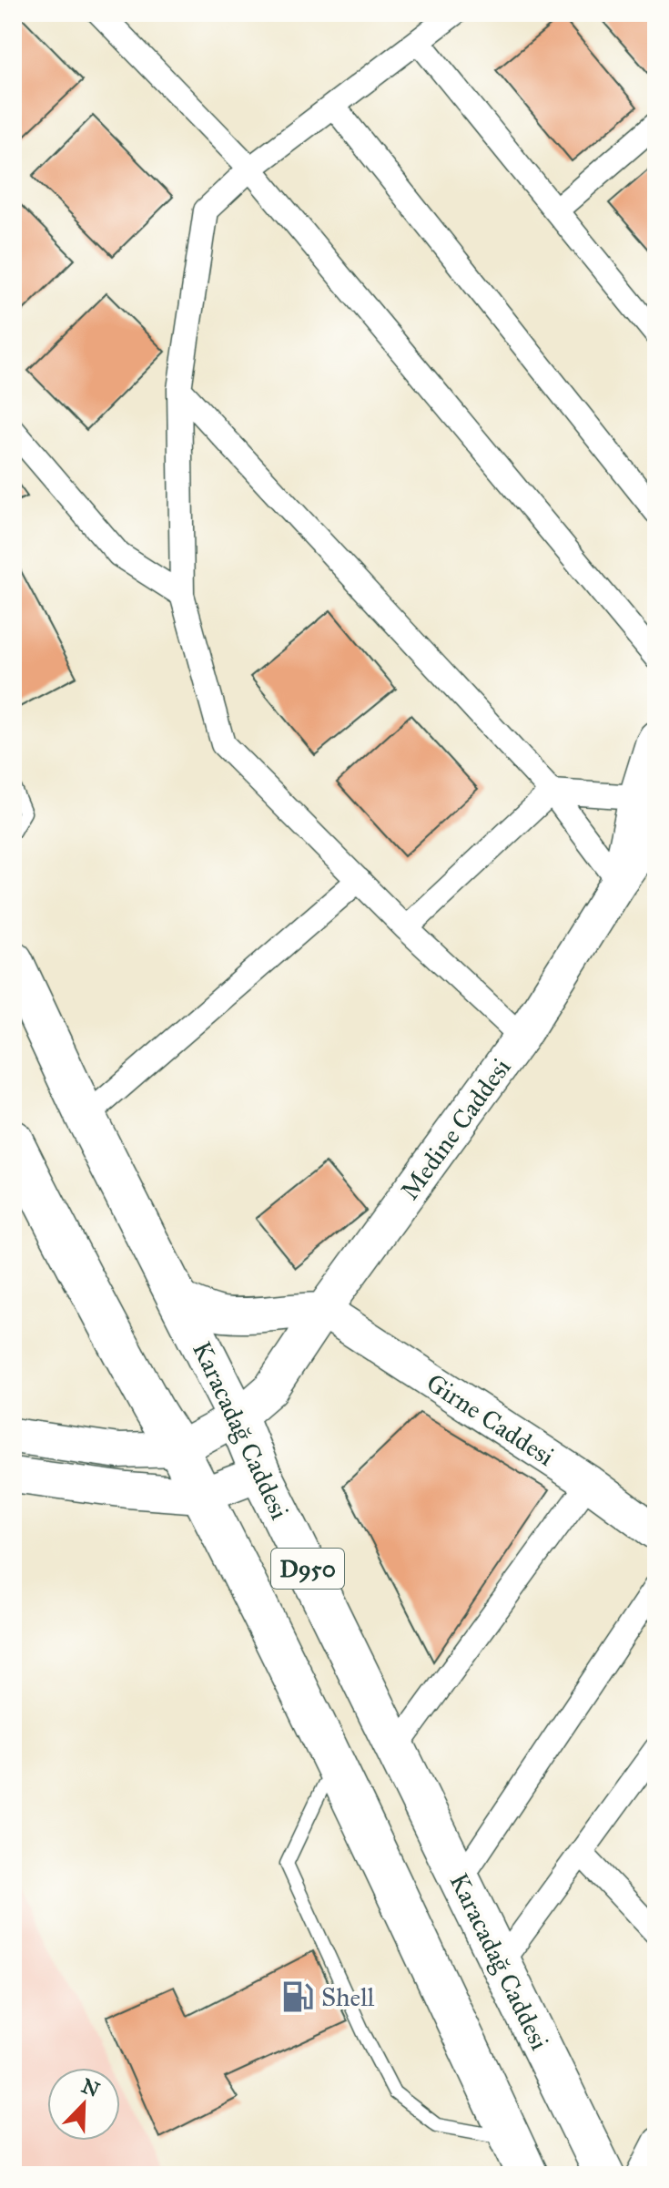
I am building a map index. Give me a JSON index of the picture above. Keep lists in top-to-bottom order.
{
  "streets": {
    "highway": ["Karacadağ Caddesi", "D950"],
    "street": ["Medine Caddesi", "Girne Caddesi"]
  },
  "crossings": [
    ["Medine Caddesi", "Girne Caddesi"],
    ["Medine Caddesi", "Karacadağ Caddesi"],
    ["Medine Caddesi", "D950"]
  ],
  "places": {
    "fuel station": ["Shell"]
  },
  "north": "top right"
}
